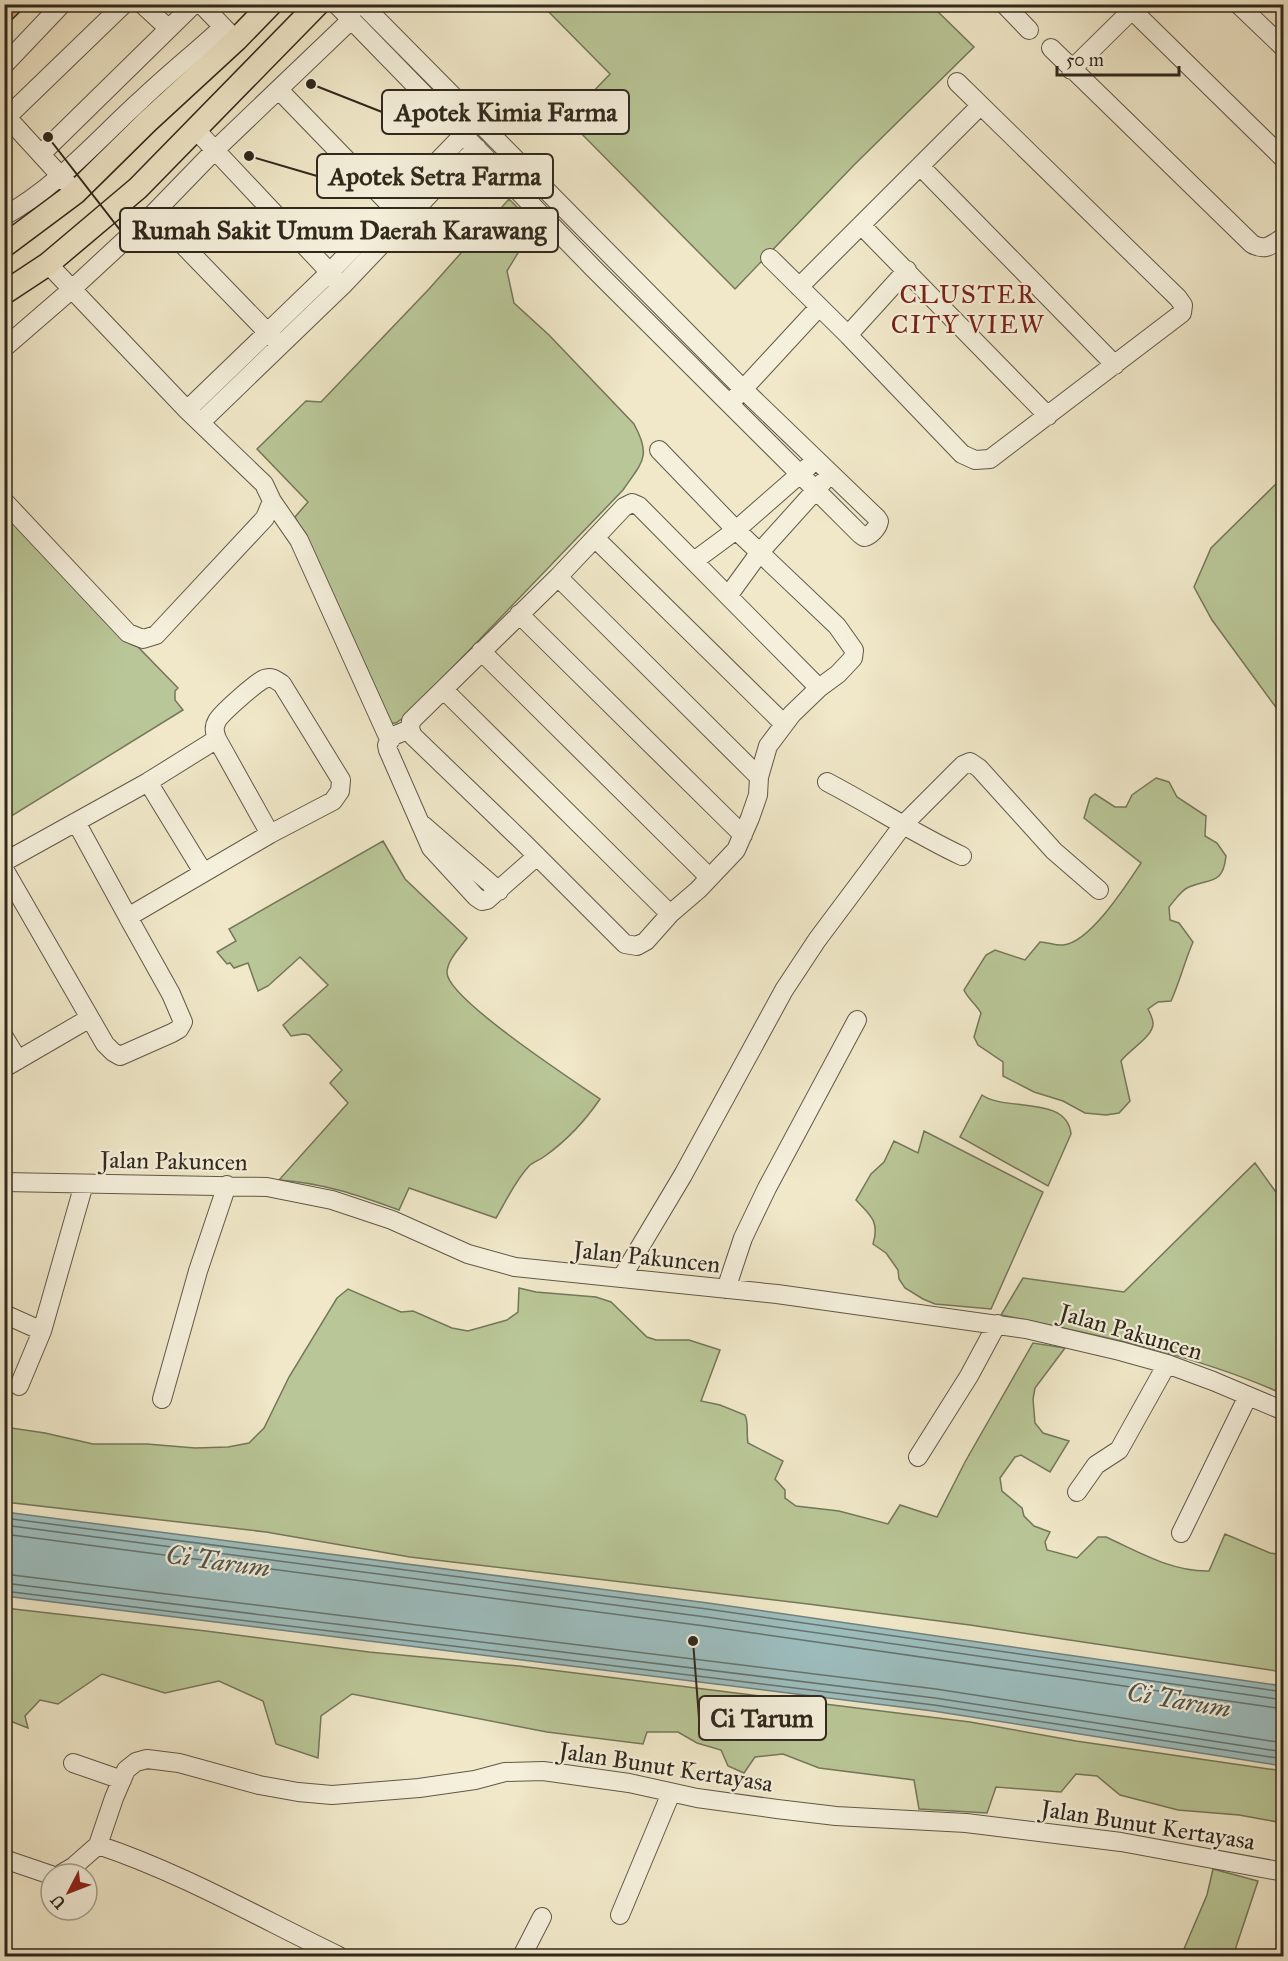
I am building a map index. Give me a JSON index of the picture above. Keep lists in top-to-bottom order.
{
  "streets": {
    "street": ["Jalan Pakuncen", "Jalan Bunut Kertayasa"]
  },
  "districts": ["CLUSTER CITY VIEW"],
  "water": ["Ci Tarum"],
  "places": [
    "Apotek Kimia Farma",
    "Rumah Sakit Umum Daerah Karawang",
    "Apotek Setra Farma",
    "Ci Tarum"
  ],
  "scale_bar": "50 m",
  "north": "bottom left"
}
